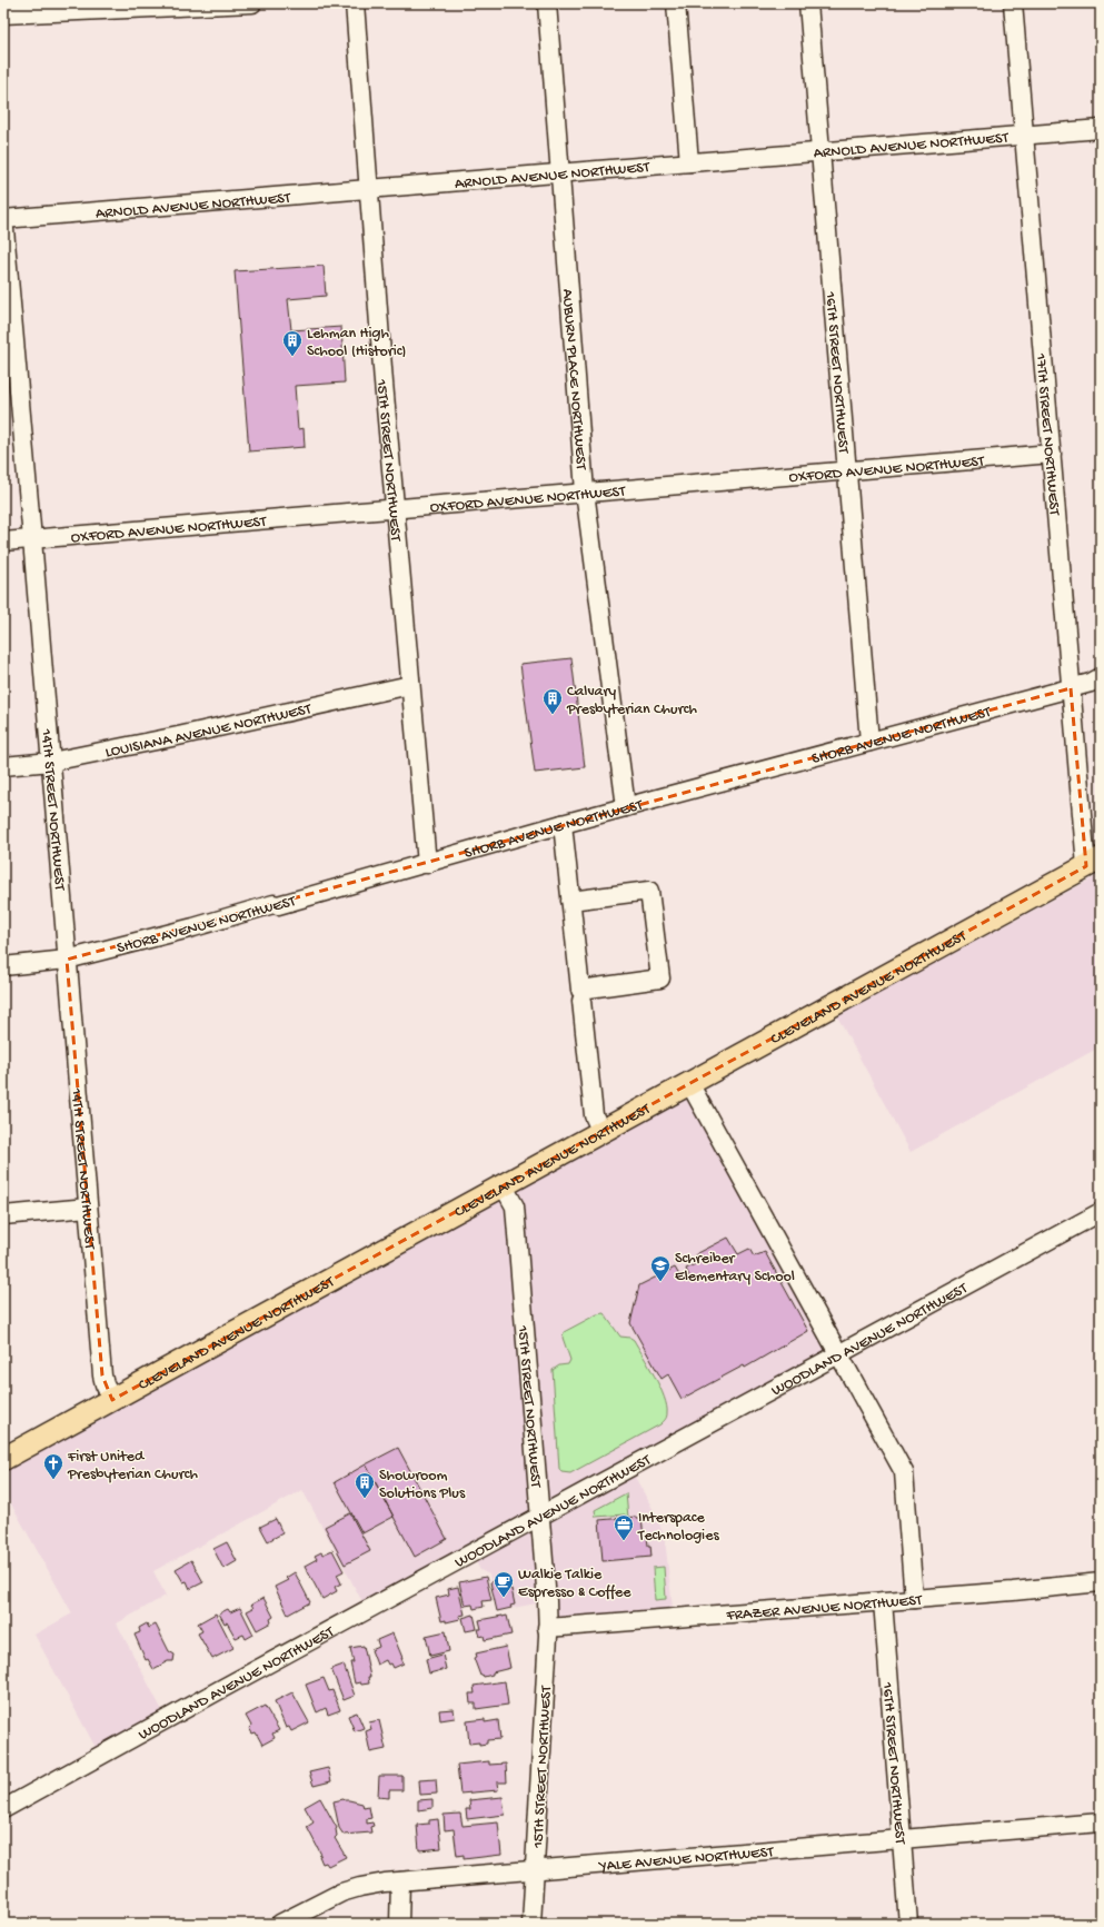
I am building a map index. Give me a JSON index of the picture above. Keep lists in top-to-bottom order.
{
  "streets": {
    "main road": ["CLEVELAND AVENUE NORTHWEST"],
    "street": [
      "ARNOLD AVENUE NORTHWEST",
      "16TH STREET NORTHWEST",
      "AUBURN PLACE NORTHWEST",
      "17TH STREET NORTHWEST",
      "15TH STREET NORTHWEST",
      "OXFORD AVENUE NORTHWEST",
      "LOUISIANA AVENUE NORTHWEST",
      "SHORB AVENUE NORTHWEST",
      "14TH STREET NORTHWEST",
      "WOODLAND AVENUE NORTHWEST",
      "FRAZER AVENUE NORTHWEST",
      "YALE AVENUE NORTHWEST"
    ]
  },
  "crossings": [
    ["ARNOLD AVENUE NORTHWEST", "16TH STREET NORTHWEST"],
    ["ARNOLD AVENUE NORTHWEST", "AUBURN PLACE NORTHWEST"],
    ["ARNOLD AVENUE NORTHWEST", "17TH STREET NORTHWEST"],
    ["ARNOLD AVENUE NORTHWEST", "15TH STREET NORTHWEST"],
    ["ARNOLD AVENUE NORTHWEST", "14TH STREET NORTHWEST"],
    ["16TH STREET NORTHWEST", "OXFORD AVENUE NORTHWEST"],
    ["16TH STREET NORTHWEST", "SHORB AVENUE NORTHWEST"],
    ["16TH STREET NORTHWEST", "FRAZER AVENUE NORTHWEST"],
    ["16TH STREET NORTHWEST", "YALE AVENUE NORTHWEST"],
    ["AUBURN PLACE NORTHWEST", "OXFORD AVENUE NORTHWEST"],
    ["AUBURN PLACE NORTHWEST", "SHORB AVENUE NORTHWEST"],
    ["17TH STREET NORTHWEST", "OXFORD AVENUE NORTHWEST"],
    ["17TH STREET NORTHWEST", "SHORB AVENUE NORTHWEST"],
    ["17TH STREET NORTHWEST", "CLEVELAND AVENUE NORTHWEST"],
    ["15TH STREET NORTHWEST", "OXFORD AVENUE NORTHWEST"],
    ["15TH STREET NORTHWEST", "LOUISIANA AVENUE NORTHWEST"],
    ["15TH STREET NORTHWEST", "SHORB AVENUE NORTHWEST"],
    ["15TH STREET NORTHWEST", "CLEVELAND AVENUE NORTHWEST"],
    ["15TH STREET NORTHWEST", "WOODLAND AVENUE NORTHWEST"],
    ["15TH STREET NORTHWEST", "FRAZER AVENUE NORTHWEST"],
    ["15TH STREET NORTHWEST", "YALE AVENUE NORTHWEST"],
    ["OXFORD AVENUE NORTHWEST", "14TH STREET NORTHWEST"],
    ["LOUISIANA AVENUE NORTHWEST", "14TH STREET NORTHWEST"],
    ["SHORB AVENUE NORTHWEST", "14TH STREET NORTHWEST"],
    ["14TH STREET NORTHWEST", "CLEVELAND AVENUE NORTHWEST"]
  ],
  "places": {
    "building": ["Lehman High School (Historic)", "Calvary Presbyterian Church", "Showroom Solutions Plus"],
    "school or university": ["Schreiber Elementary School"],
    "church": ["First United Presbyterian Church"],
    "office": ["Interspace Technologies"],
    "cafe": ["Walkie Talkie Espresso & Coffee"]
  }
}
